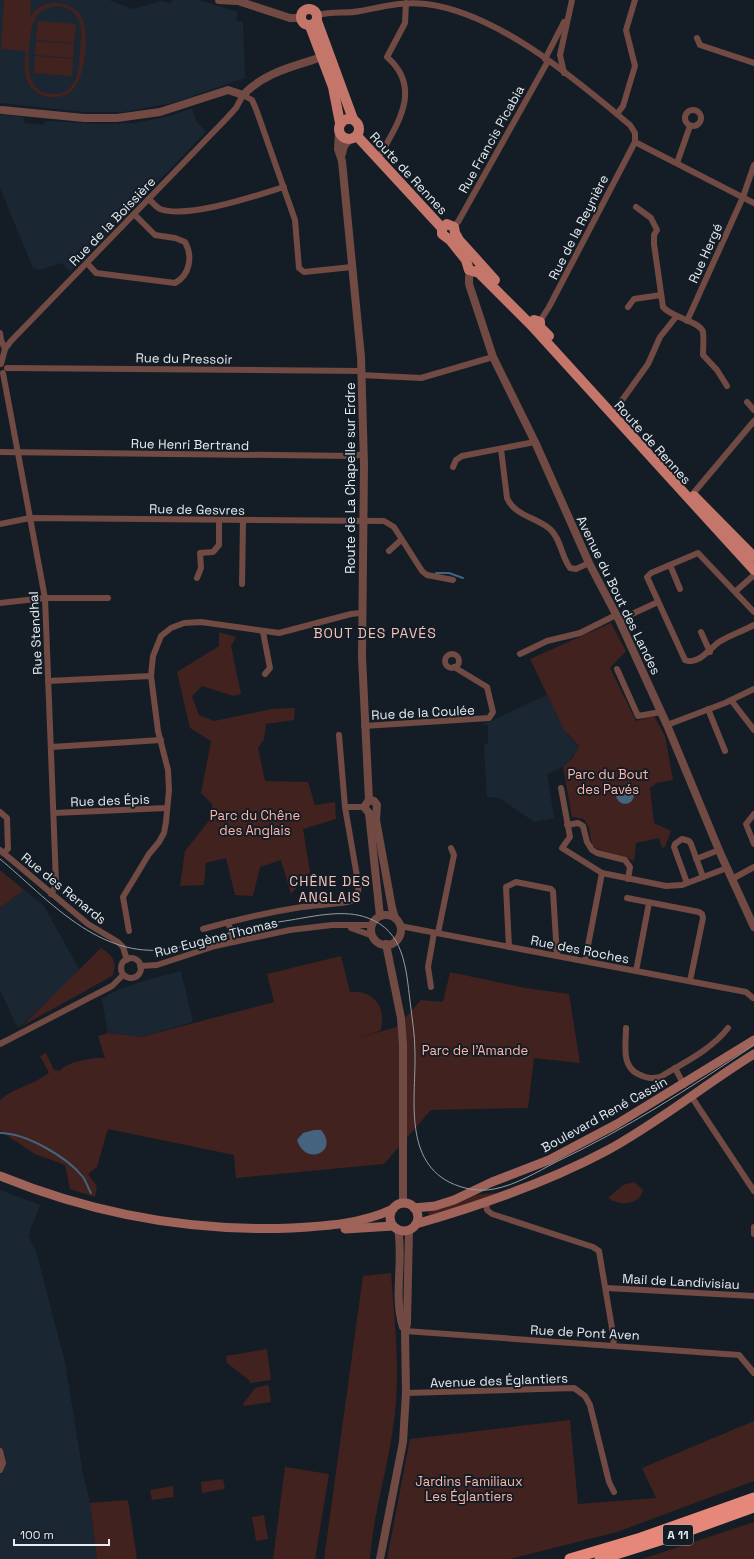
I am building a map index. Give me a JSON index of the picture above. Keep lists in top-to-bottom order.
{
  "streets": {
    "highway": ["A 11"],
    "main road": ["Route de Rennes", "Boulevard René Cassin"],
    "street": [
      "Rue Francis Picabia",
      "Rue de la Boissière",
      "Rue de la Reynière",
      "Rue Hergé",
      "Rue du Pressoir",
      "Rue Henri Bertrand",
      "Route de La Chapelle sur Erdre",
      "Rue de Gesvres",
      "Avenue du Bout des Landes",
      "Rue Stendhal",
      "Rue de la Coulée",
      "Rue des Épis",
      "Rue des Renards",
      "Rue Eugène Thomas",
      "Rue des Roches",
      "Mail de Landivisiau",
      "Rue de Pont Aven",
      "Avenue des Églantiers"
    ]
  },
  "crossings": [
    ["Rue Francis Picabia", "Route de Rennes"],
    ["Route de Rennes", "Rue de la Reynière"],
    ["Route de Rennes", "Route de La Chapelle sur Erdre"],
    ["Route de Rennes", "Avenue du Bout des Landes"],
    ["Rue du Pressoir", "Route de La Chapelle sur Erdre"],
    ["Rue du Pressoir", "Avenue du Bout des Landes"],
    ["Rue Henri Bertrand", "Route de La Chapelle sur Erdre"],
    ["Rue Henri Bertrand", "Rue Stendhal"],
    ["Route de La Chapelle sur Erdre", "Rue de Gesvres"],
    ["Route de La Chapelle sur Erdre", "Rue de la Coulée"],
    ["Route de La Chapelle sur Erdre", "Rue Eugène Thomas"],
    ["Route de La Chapelle sur Erdre", "Rue des Roches"],
    ["Rue de Gesvres", "Rue Stendhal"],
    ["Rue Stendhal", "Rue des Épis"],
    ["Rue Stendhal", "Rue des Renards"],
    ["Rue des Renards", "Rue Eugène Thomas"],
    ["Rue Eugène Thomas", "Rue des Roches"]
  ],
  "districts": ["BOUT DES PAVÉS", "CHÊNE DES ANGLAIS"],
  "parks": [
    "Parc du Bout des Pavés",
    "Parc du Chêne des Anglais",
    "Parc de l'Amande",
    "Jardins Familiaux Les Églantiers"
  ],
  "scale_bar": "100 m"
}
